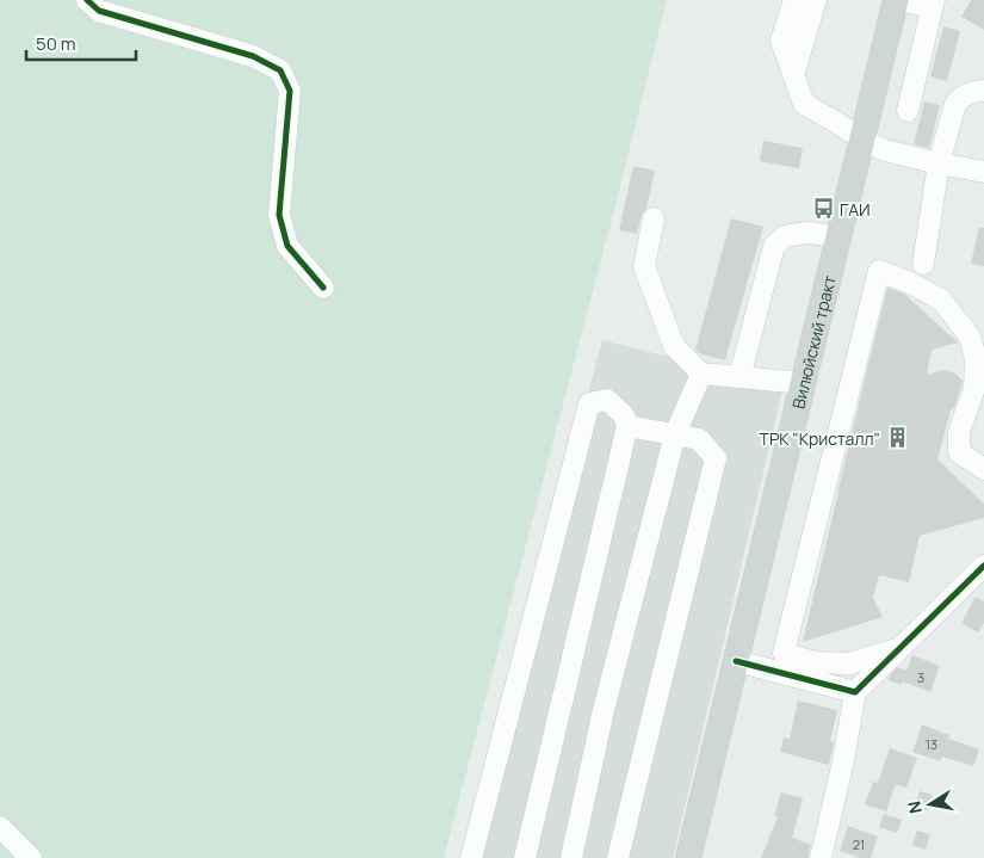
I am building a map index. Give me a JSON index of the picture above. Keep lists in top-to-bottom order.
{
  "streets": {
    "main road": ["Вилюйский тракт"]
  },
  "places": {
    "bus stop": ["ГАИ"],
    "building": ["ТРК \"Кристалл\""]
  },
  "house_numbers": ["3", "13", "21"],
  "scale_bar": "50 m",
  "north": "left"
}
